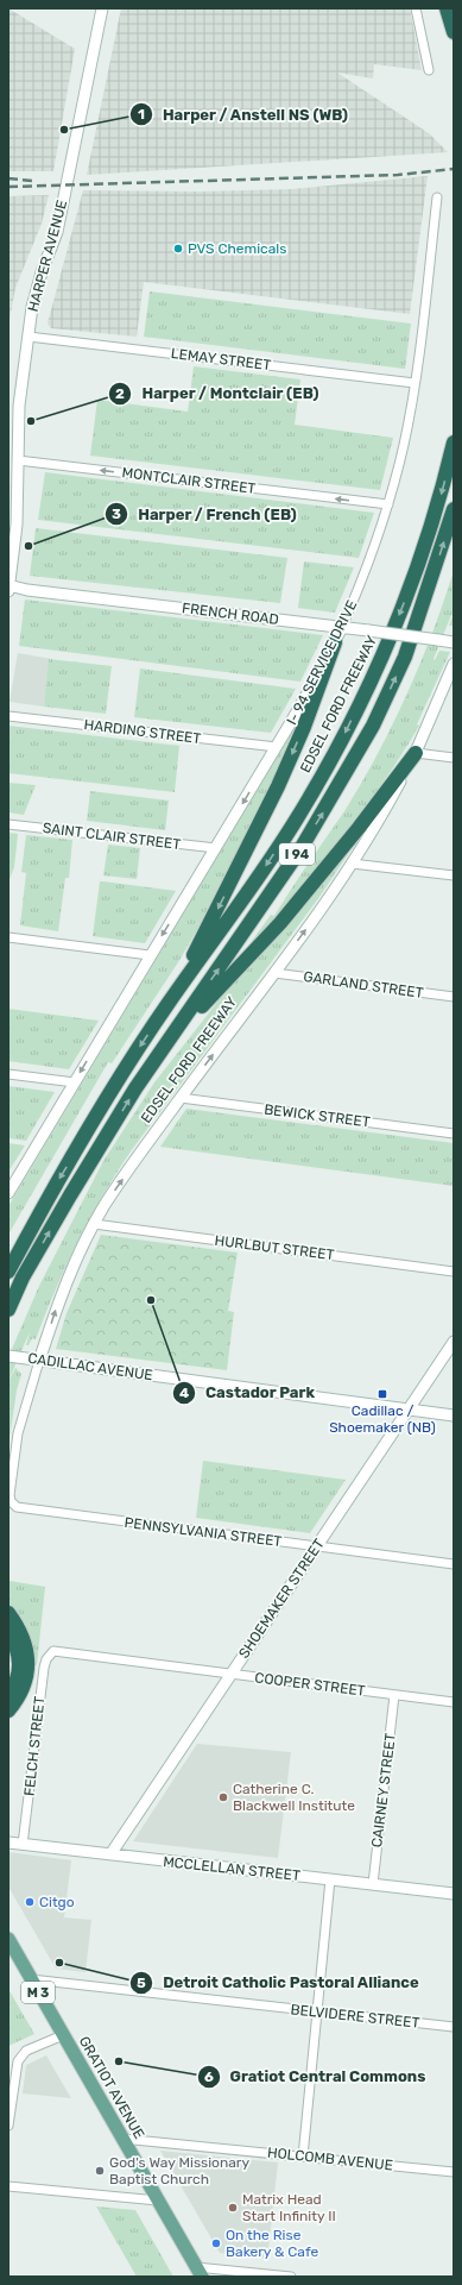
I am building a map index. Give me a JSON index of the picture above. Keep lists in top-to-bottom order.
{
  "streets": {
    "highway": ["EDSEL FORD FREEWAY", "I 94"],
    "main road": ["M 3", "GRATIOT AVENUE"],
    "street": [
      "HARPER AVENUE",
      "LEMAY STREET",
      "MONTCLAIR STREET",
      "FRENCH ROAD",
      "I- 94 SERVICE DRIVE",
      "HARDING STREET",
      "SAINT CLAIR STREET",
      "GARLAND STREET",
      "BEWICK STREET",
      "HURLBUT STREET",
      "CADILLAC AVENUE",
      "PENNSYLVANIA STREET",
      "SHOEMAKER STREET",
      "COOPER STREET",
      "FELCH STREET",
      "CAIRNEY STREET",
      "MCCLELLAN STREET",
      "BELVIDERE STREET",
      "HOLCOMB AVENUE"
    ]
  },
  "crossings": [
    ["HARPER AVENUE", "LEMAY STREET"],
    ["HARPER AVENUE", "MONTCLAIR STREET"],
    ["HARPER AVENUE", "FRENCH ROAD"],
    ["LEMAY STREET", "I- 94 SERVICE DRIVE"],
    ["MONTCLAIR STREET", "I- 94 SERVICE DRIVE"],
    ["FRENCH ROAD", "I- 94 SERVICE DRIVE"],
    ["I- 94 SERVICE DRIVE", "HARDING STREET"],
    ["I- 94 SERVICE DRIVE", "SAINT CLAIR STREET"],
    ["EDSEL FORD FREEWAY", "GARLAND STREET"],
    ["EDSEL FORD FREEWAY", "BEWICK STREET"],
    ["EDSEL FORD FREEWAY", "HURLBUT STREET"],
    ["EDSEL FORD FREEWAY", "CADILLAC AVENUE"],
    ["EDSEL FORD FREEWAY", "PENNSYLVANIA STREET"],
    ["CADILLAC AVENUE", "SHOEMAKER STREET"],
    ["PENNSYLVANIA STREET", "SHOEMAKER STREET"],
    ["SHOEMAKER STREET", "COOPER STREET"],
    ["SHOEMAKER STREET", "MCCLELLAN STREET"],
    ["COOPER STREET", "FELCH STREET"],
    ["COOPER STREET", "CAIRNEY STREET"],
    ["FELCH STREET", "MCCLELLAN STREET"],
    ["CAIRNEY STREET", "MCCLELLAN STREET"],
    ["BELVIDERE STREET", "GRATIOT AVENUE"],
    ["GRATIOT AVENUE", "HOLCOMB AVENUE"]
  ],
  "one_way": ["MONTCLAIR STREET"],
  "places": {
    "other": [
      "Harper / Anstell NS (WB)",
      "PVS Chemicals",
      "Harper / Montclair (EB)",
      "Harper / French (EB)",
      "Castador Park",
      "Catherine C. Blackwell Institute",
      "Citgo",
      "Detroit Catholic Pastoral Alliance",
      "Gratiot Central Commons",
      "God's Way Missionary Baptist Church",
      "Matrix Head Start Infinity II",
      "On the Rise Bakery & Cafe"
    ],
    "transit": ["Cadillac / Shoemaker (NB)"]
  }
}
